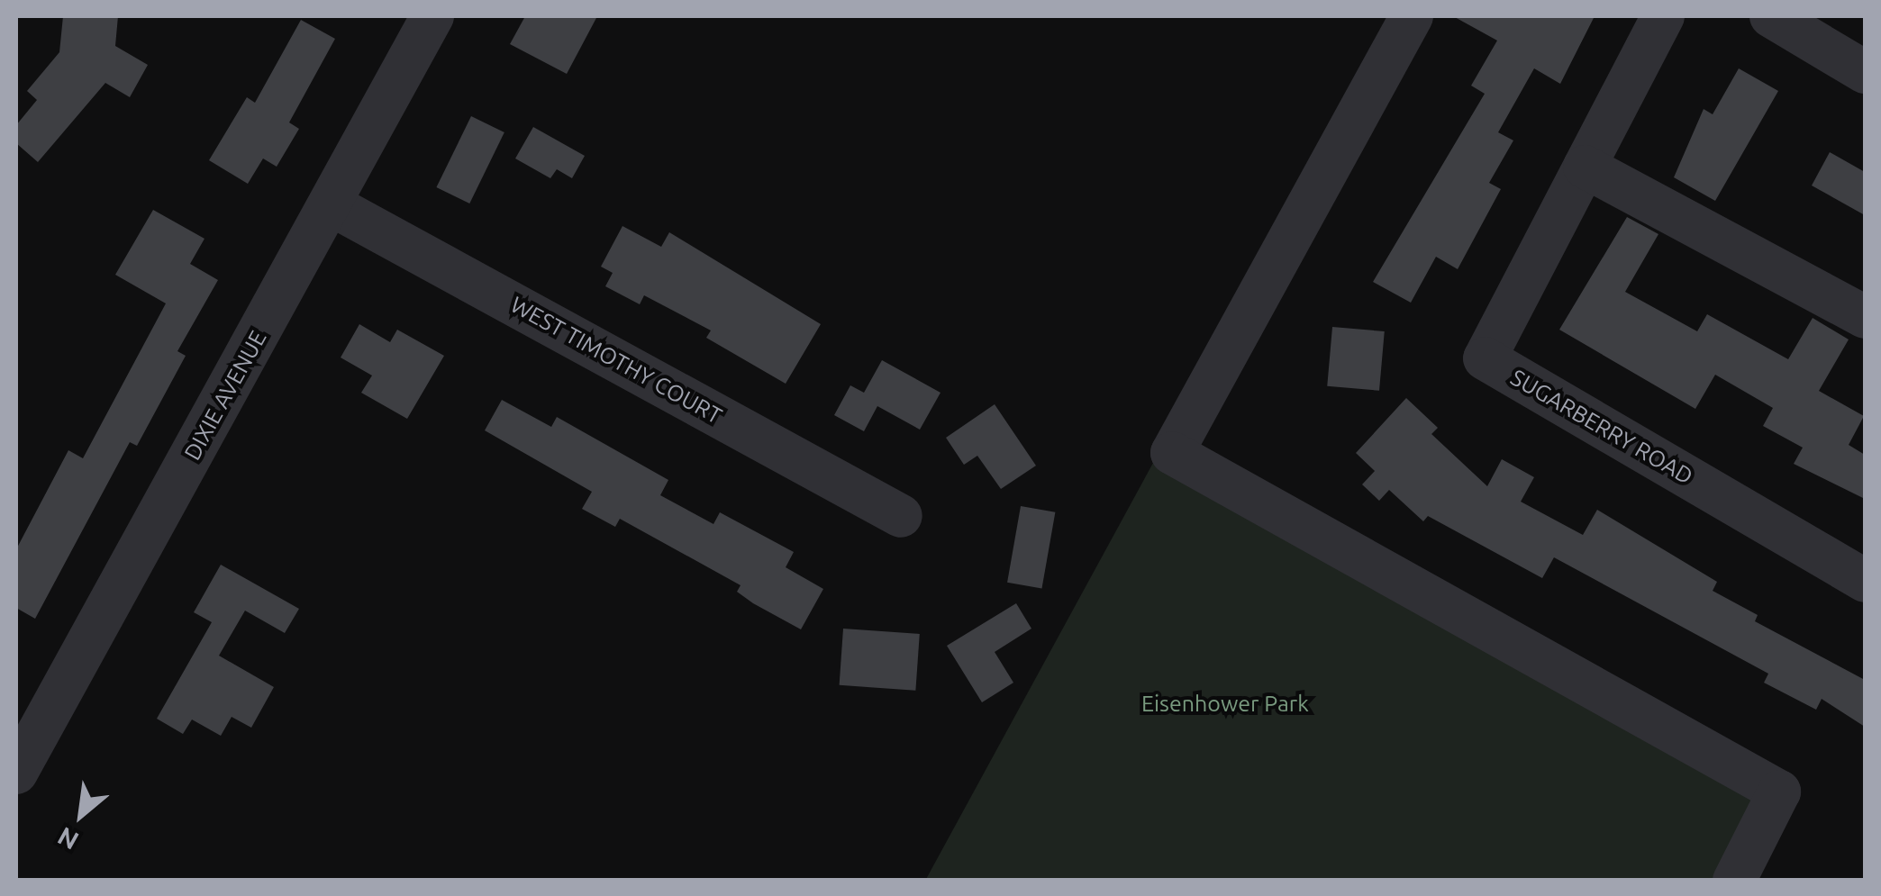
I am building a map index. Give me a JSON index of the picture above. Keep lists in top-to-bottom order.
{
  "streets": {
    "street": ["WEST TIMOTHY COURT", "DIXIE AVENUE", "SUGARBERRY ROAD"]
  },
  "crossings": [
    ["WEST TIMOTHY COURT", "DIXIE AVENUE"]
  ],
  "parks": ["Eisenhower Park"],
  "north": "bottom left"
}
